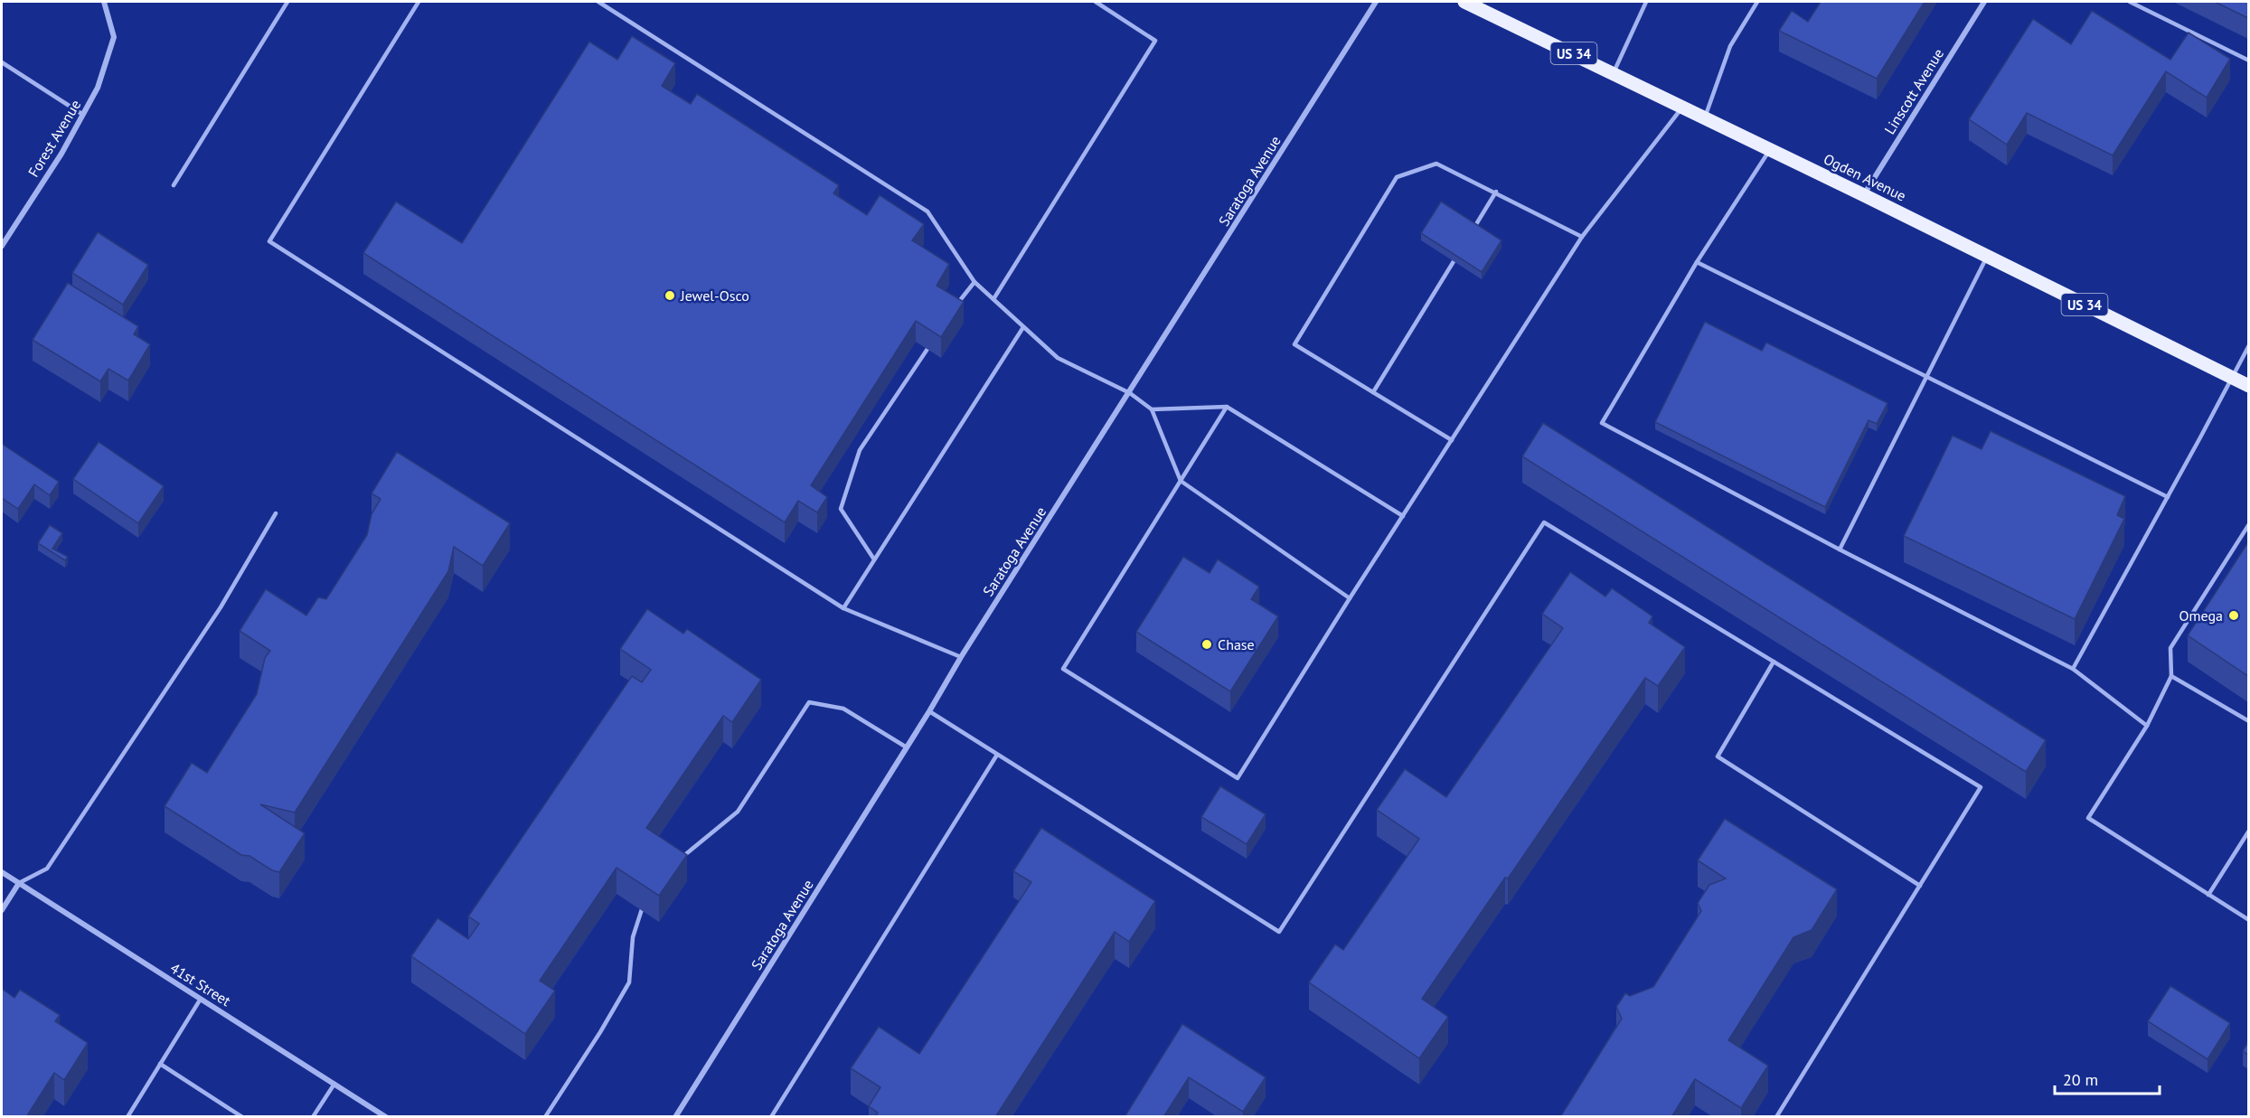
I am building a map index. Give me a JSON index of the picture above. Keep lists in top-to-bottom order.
{
  "streets": {
    "main road": ["US 34", "Ogden Avenue"],
    "street": [
      "Linscott Avenue",
      "Forest Avenue",
      "Saratoga Avenue",
      "41st Street"
    ]
  },
  "crossings": [
    ["Linscott Avenue", "Ogden Avenue"]
  ],
  "places": ["Jewel-Osco", "Omega", "Chase"],
  "scale_bar": "20 m"
}
